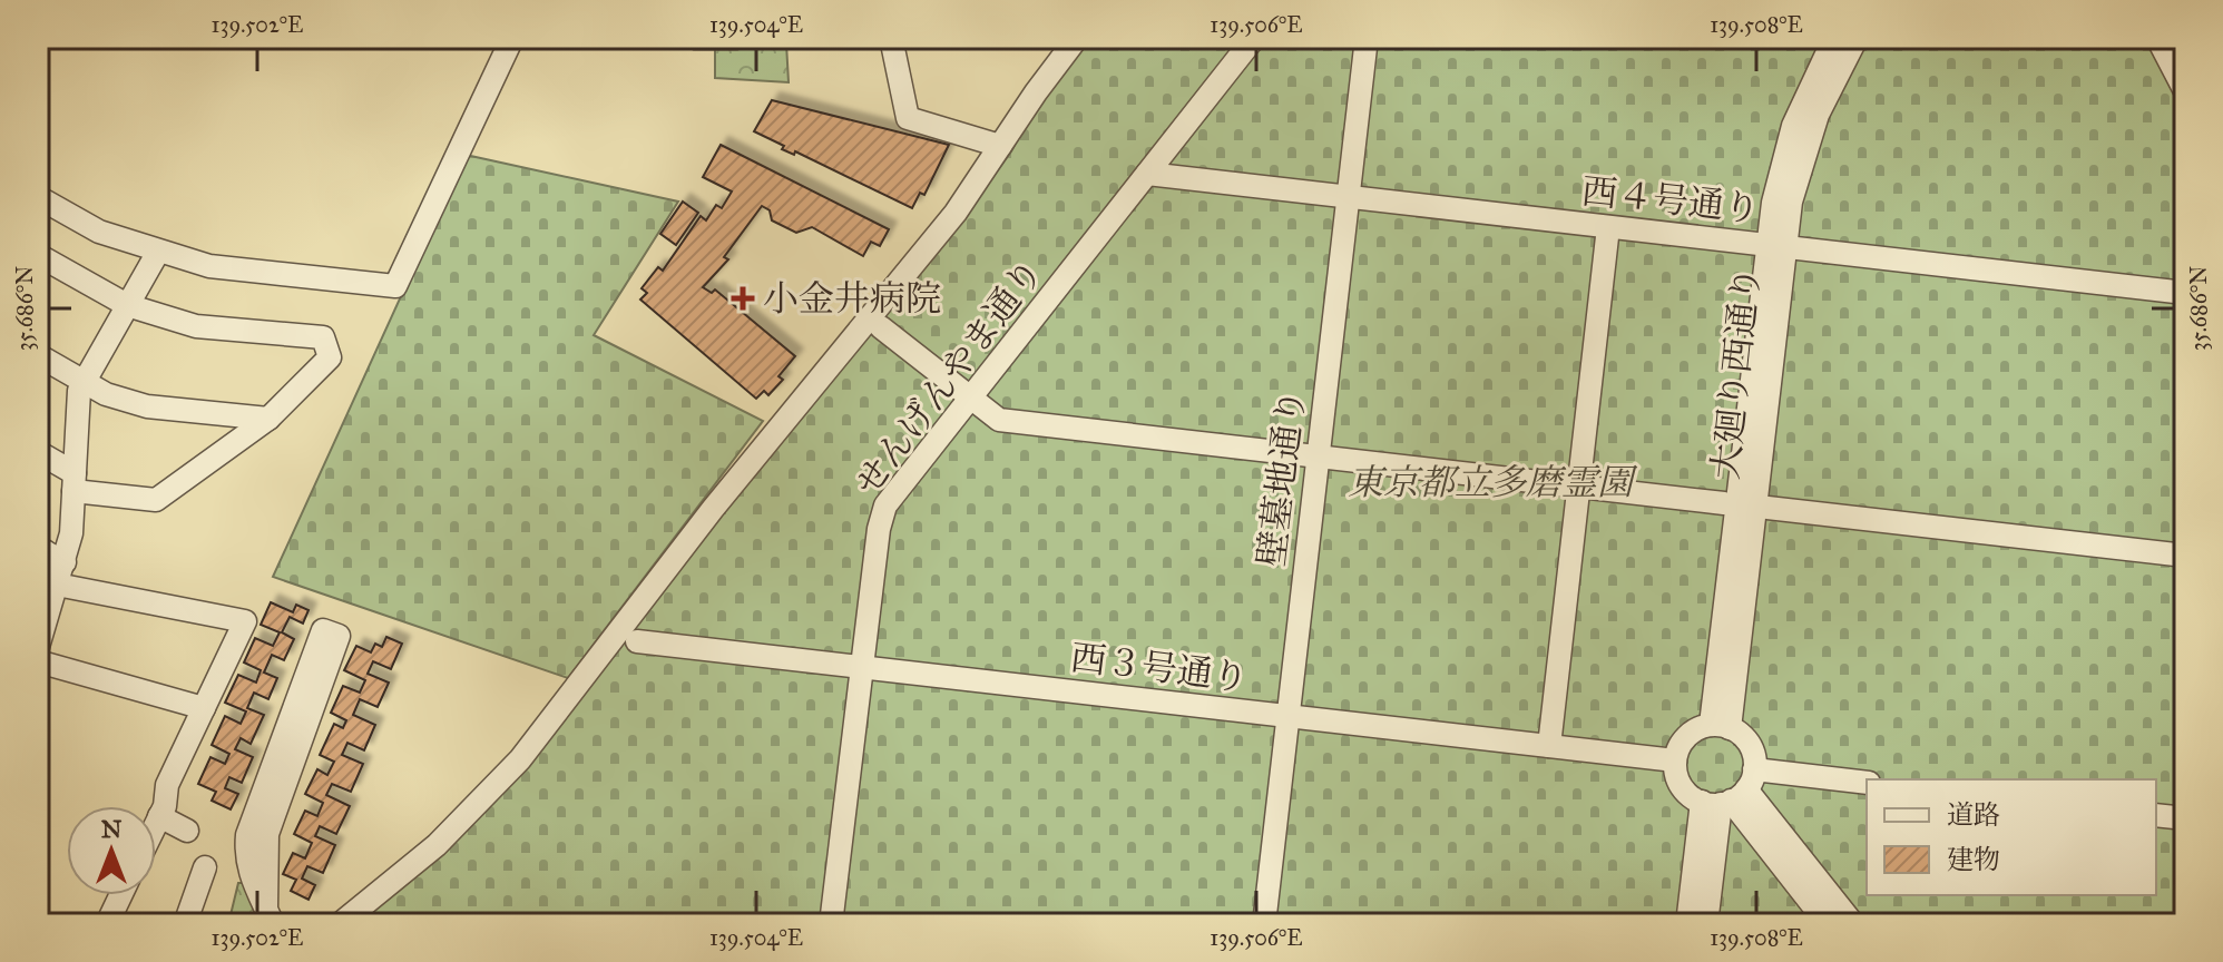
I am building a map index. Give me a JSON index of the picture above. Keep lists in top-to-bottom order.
{
  "streets": {
    "street": [
      "西４号通り",
      "大廻り西通り",
      "せんげんやま通り",
      "壁墓地通り",
      "西３号通り"
    ]
  },
  "crossings": [
    ["西４号通り", "大廻り西通り"],
    ["西４号通り", "せんげんやま通り"],
    ["西４号通り", "壁墓地通り"],
    ["大廻り西通り", "西３号通り"],
    ["せんげんやま通り", "西３号通り"],
    ["壁墓地通り", "西３号通り"]
  ],
  "parks": ["東京都立多磨霊園"],
  "places": {
    "health": ["小金井病院"]
  },
  "legend": ["道路", "建物"],
  "north": "top",
  "coordinates": [
    "139.502°E",
    "139.504°E",
    "139.506°E",
    "139.508°E",
    "35.686°N"
  ]
}
